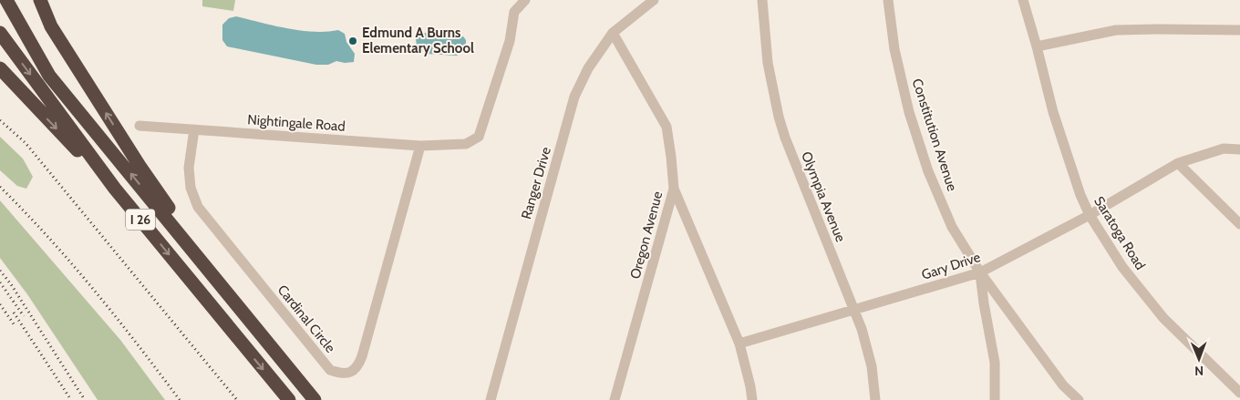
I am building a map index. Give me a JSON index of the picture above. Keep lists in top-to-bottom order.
{
  "streets": {
    "highway": ["I 26"],
    "street": [
      "Nightingale Road",
      "Constitution Avenue",
      "Ranger Drive",
      "Olympia Avenue",
      "Saratoga Road",
      "Oregon Avenue",
      "Gary Drive",
      "Cardinal Circle"
    ]
  },
  "crossings": [
    ["Nightingale Road", "Cardinal Circle"],
    ["Constitution Avenue", "Gary Drive"],
    ["Ranger Drive", "Oregon Avenue"],
    ["Olympia Avenue", "Gary Drive"],
    ["Saratoga Road", "Gary Drive"]
  ],
  "places": ["Edmund A Burns Elementary School"],
  "north": "bottom"
}
